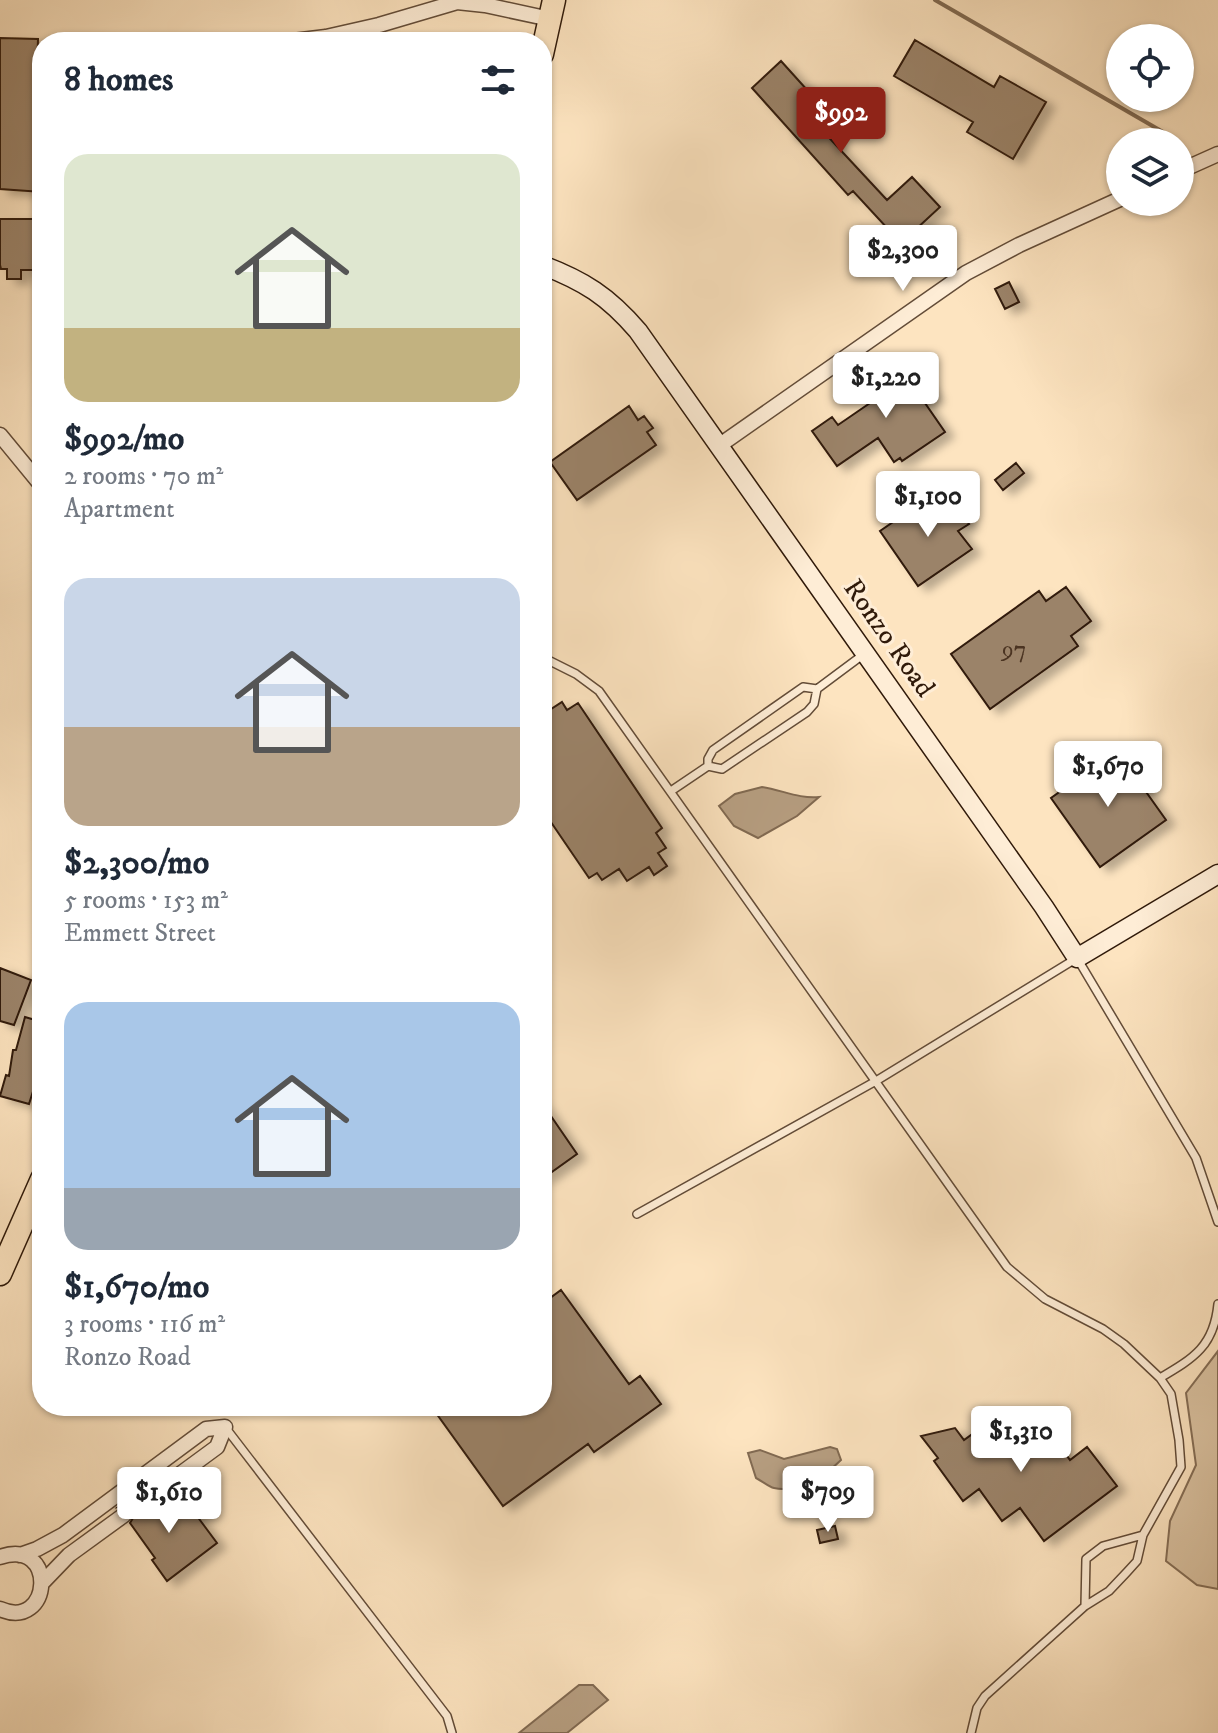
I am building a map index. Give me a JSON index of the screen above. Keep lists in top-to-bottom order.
{
  "streets": {
    "main road": ["Ronzo Road"]
  },
  "house_numbers": ["97"],
  "page": {
    "heading": "8 homes",
    "price": [
      "$992",
      "$2,300",
      "$1,220",
      "$1,100",
      "$1,670",
      "$1,310",
      "$709",
      "$1,610"
    ],
    "list": [
      {
        "name": "$992/mo",
        "note": "2 rooms · 70 m² · Apartment"
      },
      {
        "name": "$2,300/mo",
        "note": "5 rooms · 153 m² · Emmett Street"
      },
      {
        "name": "$1,670/mo",
        "note": "3 rooms · 116 m² · Ronzo Road"
      }
    ]
  }
}
